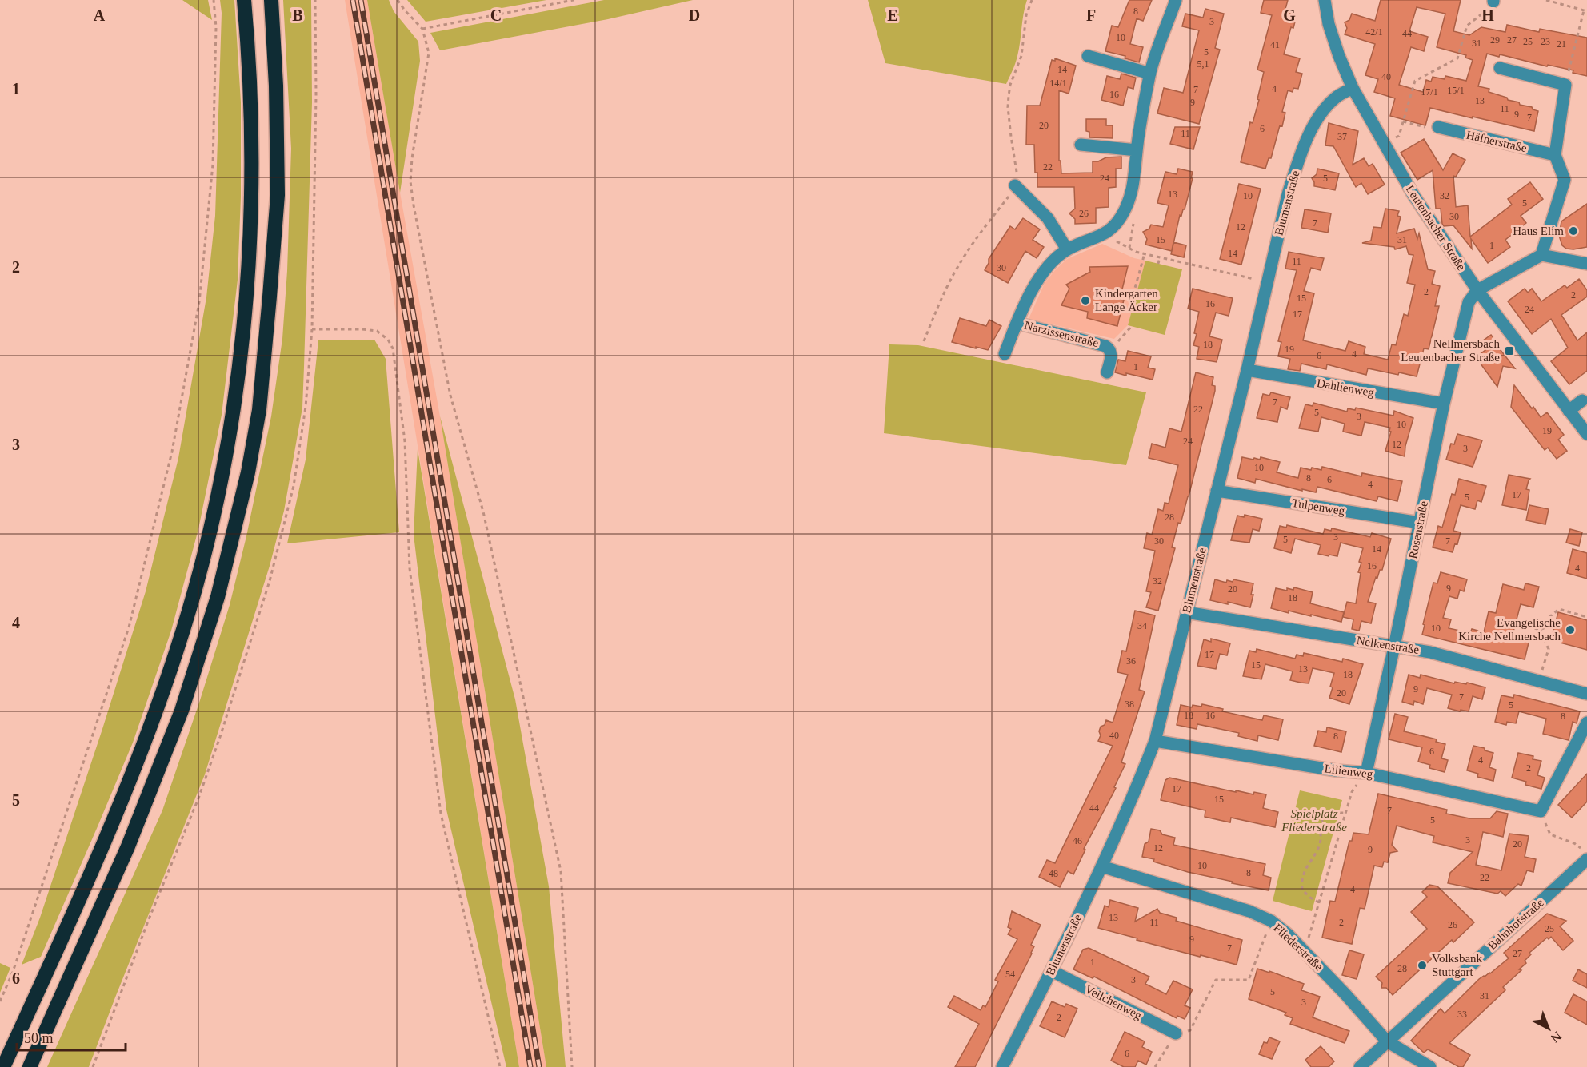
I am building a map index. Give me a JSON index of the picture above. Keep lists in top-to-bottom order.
{
  "streets": {
    "street": [
      "Häfnerstraße",
      "Blumenstraße",
      "Leutenbacher Straße",
      "Narzissenstraße",
      "Dahlienweg",
      "Tulpenweg",
      "Rosenstraße",
      "Nelkenstraße",
      "Lilienweg",
      "Bahnhofstraße",
      "Fliederstraße",
      "Veilchenweg"
    ]
  },
  "crossings": [
    ["Blumenstraße", "Leutenbacher Straße"],
    ["Blumenstraße", "Dahlienweg"],
    ["Blumenstraße", "Tulpenweg"],
    ["Blumenstraße", "Nelkenstraße"],
    ["Blumenstraße", "Lilienweg"],
    ["Blumenstraße", "Fliederstraße"],
    ["Blumenstraße", "Veilchenweg"],
    ["Leutenbacher Straße", "Rosenstraße"],
    ["Dahlienweg", "Rosenstraße"],
    ["Tulpenweg", "Rosenstraße"],
    ["Rosenstraße", "Nelkenstraße"],
    ["Rosenstraße", "Lilienweg"],
    ["Bahnhofstraße", "Fliederstraße"]
  ],
  "parks": ["Spielplatz Fliederstraße"],
  "places": {
    "other": [
      "Haus Elim",
      "Kindergarten Lange Äcker",
      "Evangelische Kirche Nellmersbach",
      "Volksbank Stuttgart"
    ],
    "transit": ["Nellmersbach Leutenbacher Straße"]
  },
  "house_numbers": [
    "8",
    "3",
    "42/1",
    "44",
    "10",
    "29",
    "27",
    "25",
    "23",
    "31",
    "21",
    "41",
    "5",
    "5,1",
    "14",
    "40",
    "14/1",
    "4",
    "7",
    "15/1",
    "17/1",
    "16",
    "13",
    "9",
    "11",
    "9",
    "7",
    "20",
    "6",
    "11",
    "37",
    "22",
    "24",
    "5",
    "13",
    "10",
    "32",
    "5",
    "26",
    "30",
    "7",
    "12",
    "15",
    "31",
    "1",
    "14",
    "11",
    "30",
    "2",
    "2",
    "15",
    "16",
    "24",
    "17",
    "18",
    "19",
    "4",
    "6",
    "1",
    "7",
    "22",
    "5",
    "3",
    "10",
    "19",
    "24",
    "12",
    "3",
    "10",
    "8",
    "6",
    "4",
    "17",
    "5",
    "28",
    "3",
    "5",
    "30",
    "7",
    "14",
    "16",
    "4",
    "32",
    "9",
    "20",
    "18",
    "34",
    "10",
    "17",
    "36",
    "15",
    "13",
    "18",
    "9",
    "20",
    "7",
    "38",
    "5",
    "18",
    "16",
    "8",
    "40",
    "8",
    "6",
    "4",
    "2",
    "17",
    "15",
    "44",
    "7",
    "5",
    "3",
    "46",
    "20",
    "12",
    "9",
    "10",
    "8",
    "48",
    "22",
    "4",
    "13",
    "11",
    "2",
    "26",
    "25",
    "9",
    "7",
    "27",
    "1",
    "28",
    "54",
    "3",
    "5",
    "31",
    "3",
    "33",
    "2",
    "6"
  ],
  "scale_bar": "50 m",
  "north": "bottom right",
  "grid": {
    "columns": [
      "A",
      "B",
      "C",
      "D",
      "E",
      "F",
      "G",
      "H"
    ],
    "rows": [
      "1",
      "2",
      "3",
      "4",
      "5",
      "6"
    ]
  }
}
